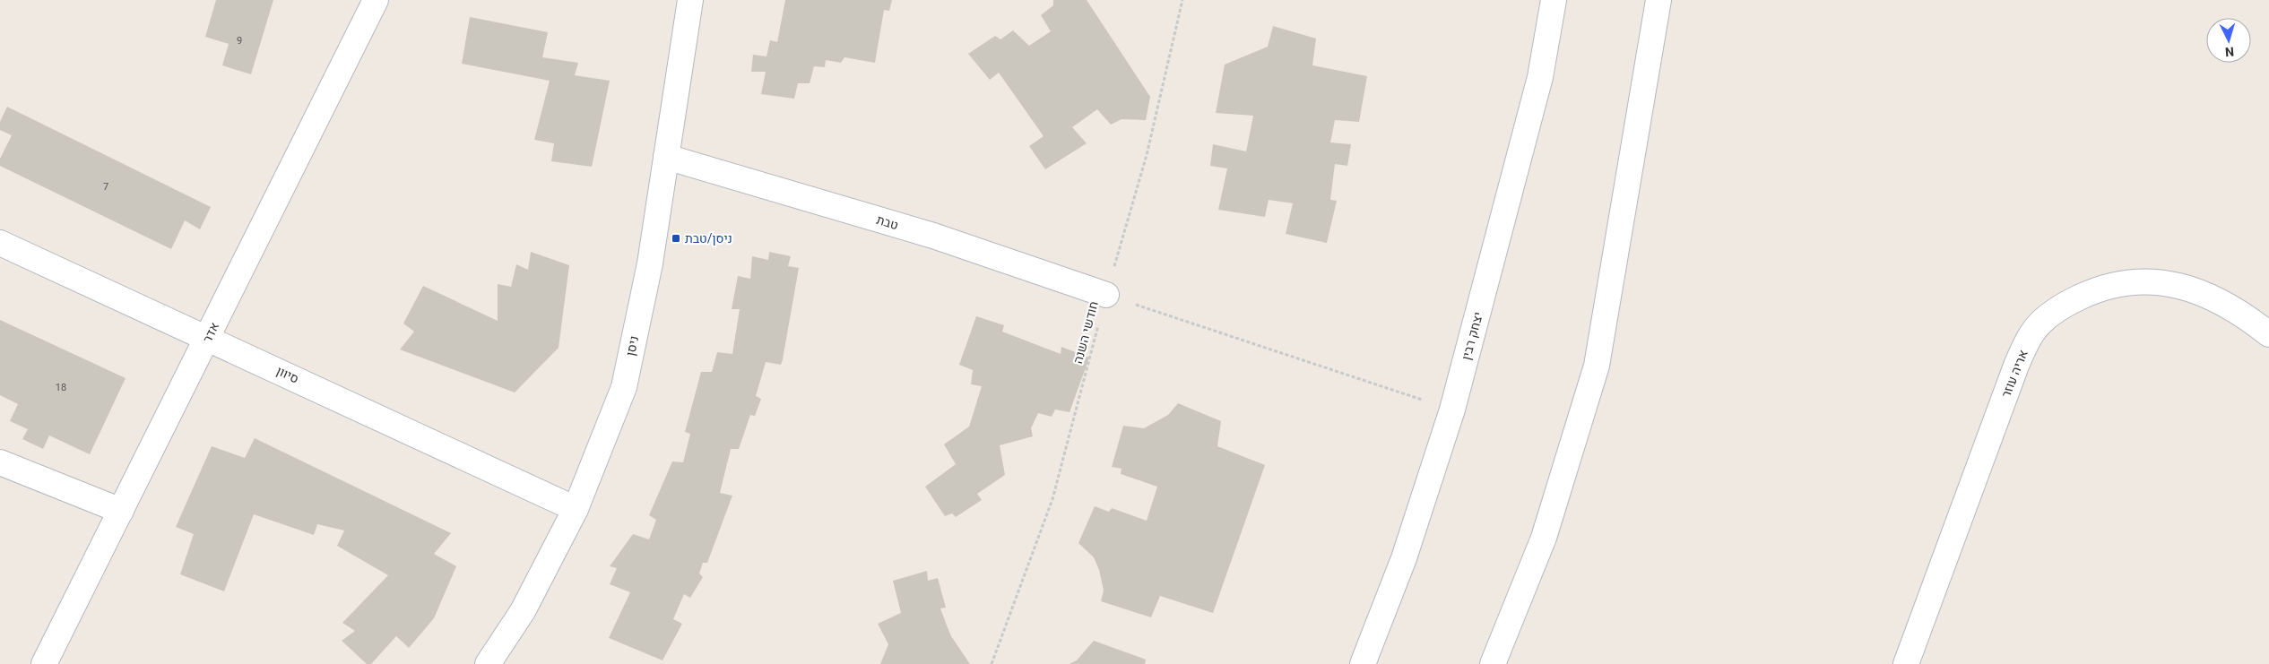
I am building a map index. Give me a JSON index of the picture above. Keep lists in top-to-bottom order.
{
  "streets": {
    "street": [
      "טבת",
      "אדר",
      "יצחק רבין",
      "ניסן",
      "אריה עוזר",
      "סיוון"
    ],
    "path": ["חודשי השנה"]
  },
  "crossings": [
    ["טבת", "חודשי השנה"],
    ["טבת", "ניסן"],
    ["אדר", "סיוון"],
    ["ניסן", "סיוון"]
  ],
  "places": {
    "transit": ["ניסן/טבת"]
  },
  "house_numbers": ["9", "7", "18"],
  "north": "bottom"
}
